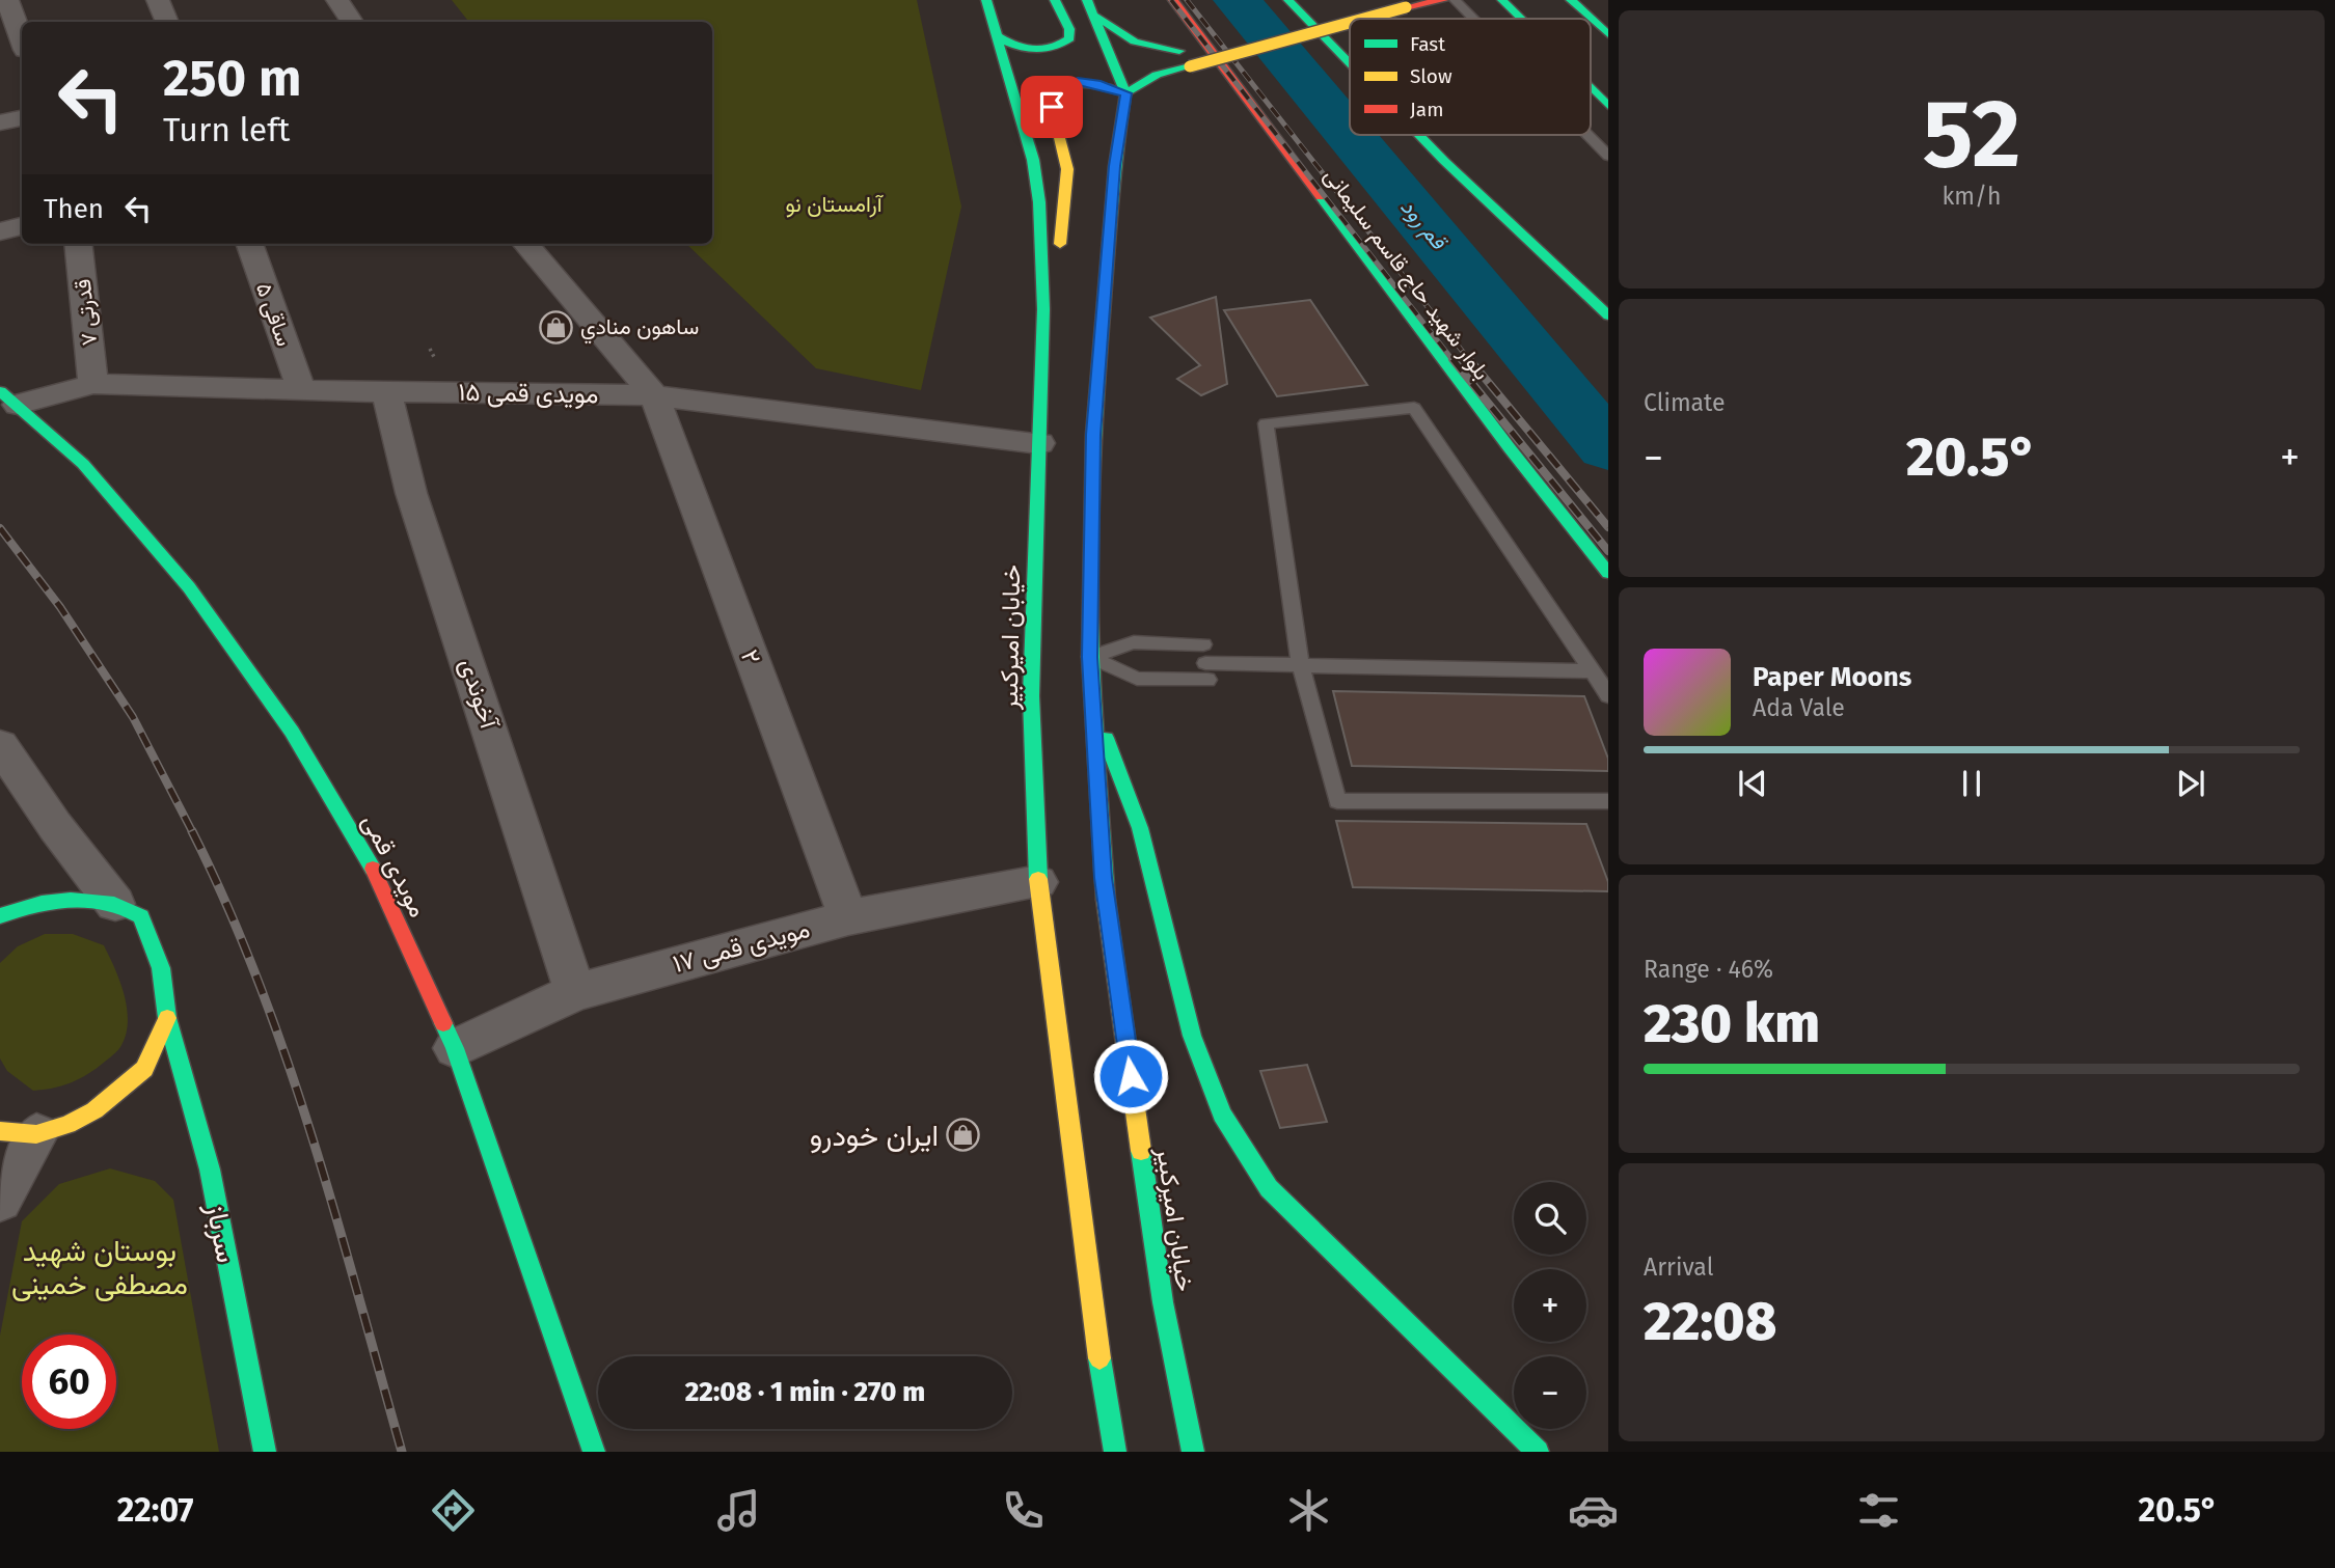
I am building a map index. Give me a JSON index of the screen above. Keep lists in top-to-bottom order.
{
  "streets": {
    "main road": [
      "بلوار شهید حاج قاسم سلیمانی",
      "خیابان امیرکبیر",
      "مویدی قمی",
      "سرباز"
    ],
    "street": [
      "قدرتی ۷",
      "ساقی ۵",
      "مویدی قمی ۱۵",
      "۲",
      "آخوندی",
      "مویدی قمی ۱۷"
    ]
  },
  "crossings": [
    ["قدرتی ۷", "مویدی قمی ۱۵"],
    ["ساقی ۵", "مویدی قمی ۱۵"],
    ["مویدی قمی ۱۵", "خیابان امیرکبیر"],
    ["مویدی قمی ۱۵", "۲"],
    ["مویدی قمی ۱۵", "آخوندی"],
    ["مویدی قمی ۱۵", "مویدی قمی"],
    ["خیابان امیرکبیر", "مویدی قمی ۱۷"],
    ["۲", "مویدی قمی ۱۷"],
    ["آخوندی", "مویدی قمی ۱۷"],
    ["مویدی قمی", "مویدی قمی ۱۷"]
  ],
  "water": ["قم رود"],
  "parks": ["آرامستان نو", "بوستان شهید مصطفی خمینی"],
  "places": {
    "shop": ["ساهون منادي", "ایران خودرو"]
  },
  "legend": ["Fast", "Slow", "Jam"],
  "page": {
    "tile": [
      ["52", "km/h"],
      "Climate",
      ["Range · 46%", "230 km"],
      ["Arrival", "22:08"]
    ],
    "turn": ["250 m", "Turn left"],
    "then": "Then",
    "heat": ["−", "20.5°", "+"],
    "song": ["Paper Moons", "Ada Vale"],
    "map_buttons": ["+", "−"],
    "limit": "60",
    "trip": "22:08 · 1 min · 270 m",
    "tabs": ["22:07", "20.5°"]
  }
}
